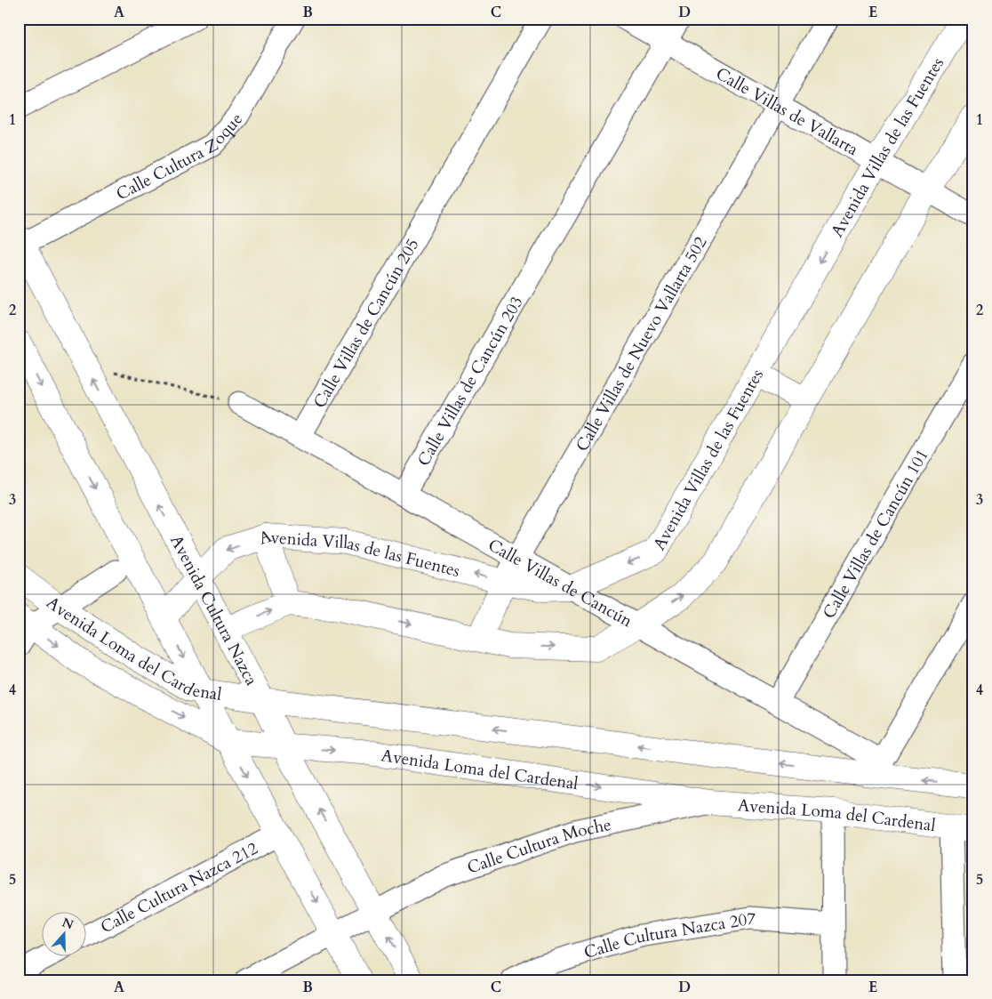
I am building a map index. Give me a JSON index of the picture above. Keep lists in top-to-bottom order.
{
  "streets": {
    "street": [
      "Calle Villas de Vallarta",
      "Avenida Villas de las Fuentes",
      "Calle Cultura Zoque",
      "Calle Villas de Cancún 205",
      "Calle Villas de Nuevo Vallarta 502",
      "Calle Villas de Cancún 203",
      "Calle Villas de Cancún 101",
      "Calle Villas de Cancún",
      "Avenida Cultura Nazca",
      "Avenida Loma del Cardenal",
      "Calle Cultura Moche",
      "Calle Cultura Nazca 212",
      "Calle Cultura Nazca 207"
    ]
  },
  "crossings": [
    ["Calle Villas de Vallarta", "Avenida Villas de las Fuentes"],
    ["Calle Villas de Vallarta", "Calle Villas de Nuevo Vallarta 502"],
    ["Calle Villas de Vallarta", "Calle Villas de Cancún 203"],
    ["Avenida Villas de las Fuentes", "Calle Villas de Nuevo Vallarta 502"],
    ["Avenida Villas de las Fuentes", "Calle Villas de Cancún"],
    ["Avenida Villas de las Fuentes", "Avenida Cultura Nazca"],
    ["Calle Cultura Zoque", "Avenida Cultura Nazca"],
    ["Calle Villas de Cancún 205", "Calle Villas de Cancún"],
    ["Calle Villas de Nuevo Vallarta 502", "Calle Villas de Cancún"],
    ["Calle Villas de Cancún 203", "Calle Villas de Cancún"],
    ["Calle Villas de Cancún 101", "Calle Villas de Cancún"],
    ["Calle Villas de Cancún", "Avenida Loma del Cardenal"],
    ["Avenida Cultura Nazca", "Avenida Loma del Cardenal"],
    ["Avenida Cultura Nazca", "Calle Cultura Moche"],
    ["Avenida Loma del Cardenal", "Calle Cultura Moche"]
  ],
  "north": "top",
  "grid": {
    "columns": [
      "A",
      "B",
      "C",
      "D",
      "E"
    ],
    "rows": [
      "1",
      "2",
      "3",
      "4",
      "5"
    ]
  }
}
